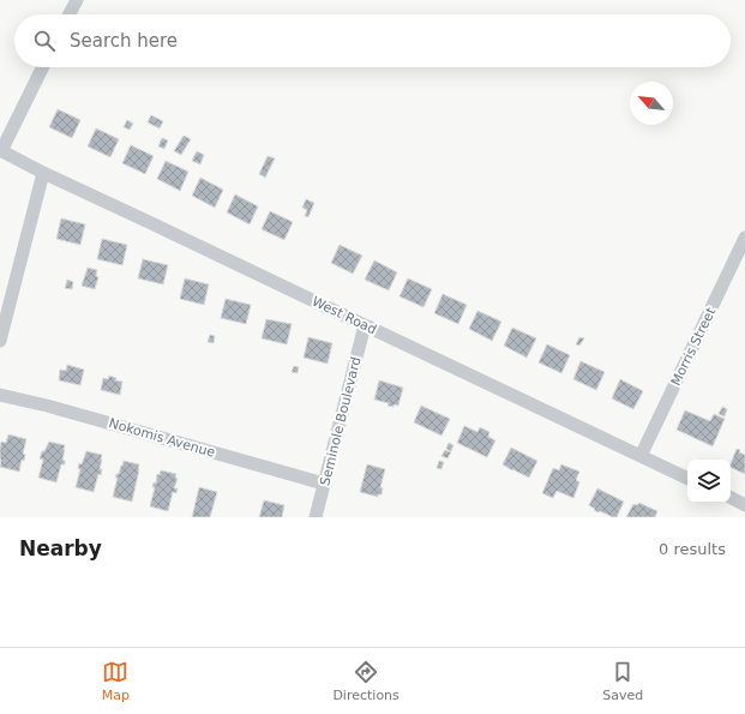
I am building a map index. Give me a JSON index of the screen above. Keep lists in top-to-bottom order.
{
  "streets": {
    "street": [
      "West Road",
      "Morris Street",
      "Seminole Boulevard",
      "Nokomis Avenue"
    ]
  },
  "crossings": [
    ["West Road", "Morris Street"],
    ["West Road", "Seminole Boulevard"],
    ["Seminole Boulevard", "Nokomis Avenue"]
  ],
  "north": "top left",
  "page": {
    "search": "Search here",
    "heading": ["Nearby", "0 results"],
    "nav": ["Map", "Directions", "Saved"]
  }
}
